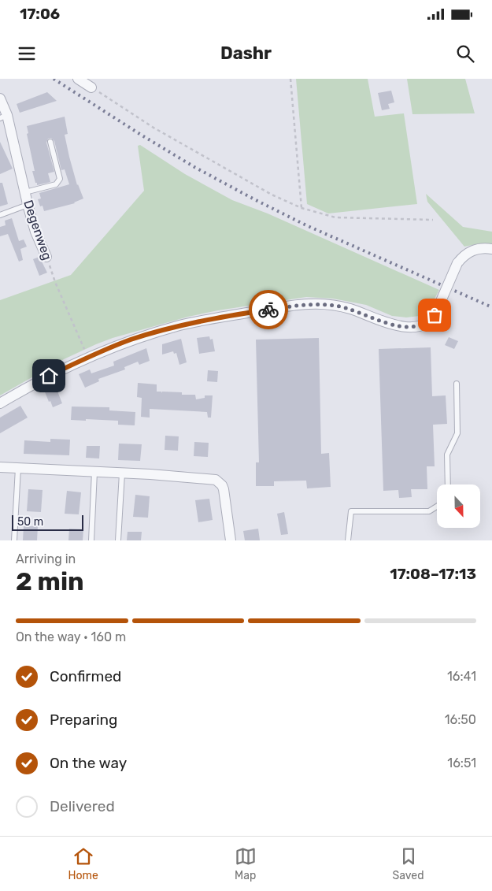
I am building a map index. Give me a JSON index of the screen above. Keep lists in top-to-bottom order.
{
  "streets": {
    "street": ["Degenweg"]
  },
  "scale_bar": "50 m",
  "north": "bottom",
  "page": {
    "status": "17:06",
    "header": "Dashr",
    "scale": "50 m",
    "heading": ["2 min", "Arriving in", "17:08–17:13"],
    "bar": "On the way · 160 m",
    "list": [
      ["Confirmed", "16:41"],
      ["Preparing", "16:50"],
      ["On the way", "16:51"],
      "Delivered"
    ],
    "tabs": ["Home", "Map", "Saved"]
  }
}
